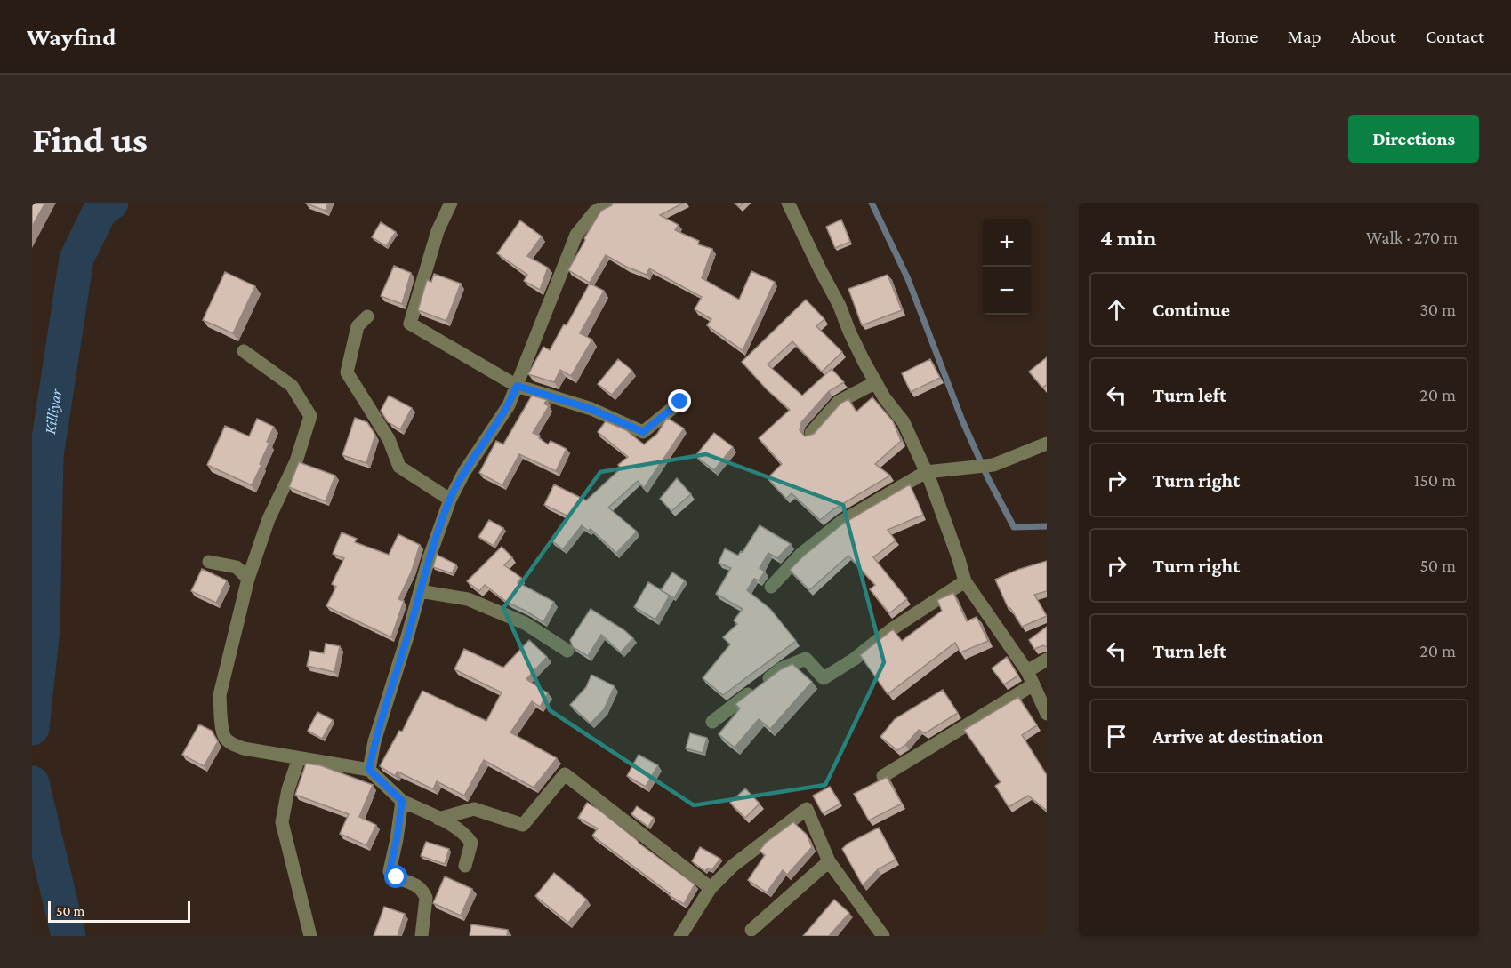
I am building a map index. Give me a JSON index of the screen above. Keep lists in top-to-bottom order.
{
  "water": ["Killiyar"],
  "scale_bar": "50 m",
  "page": {
    "header": "Wayfind",
    "nav": [
      "Home",
      "Map",
      "About",
      "Contact"
    ],
    "buttons": "Directions",
    "title": "Find us",
    "heading": ["4 min", "Walk · 270 m"],
    "map_buttons": ["+", "−"],
    "list": [
      ["Continue", "30 m"],
      ["Turn left", "20 m"],
      ["Turn right", "150 m"],
      ["Turn right", "50 m"],
      ["Turn left", "20 m"],
      "Arrive at destination"
    ],
    "scale": "50 m"
  }
}
